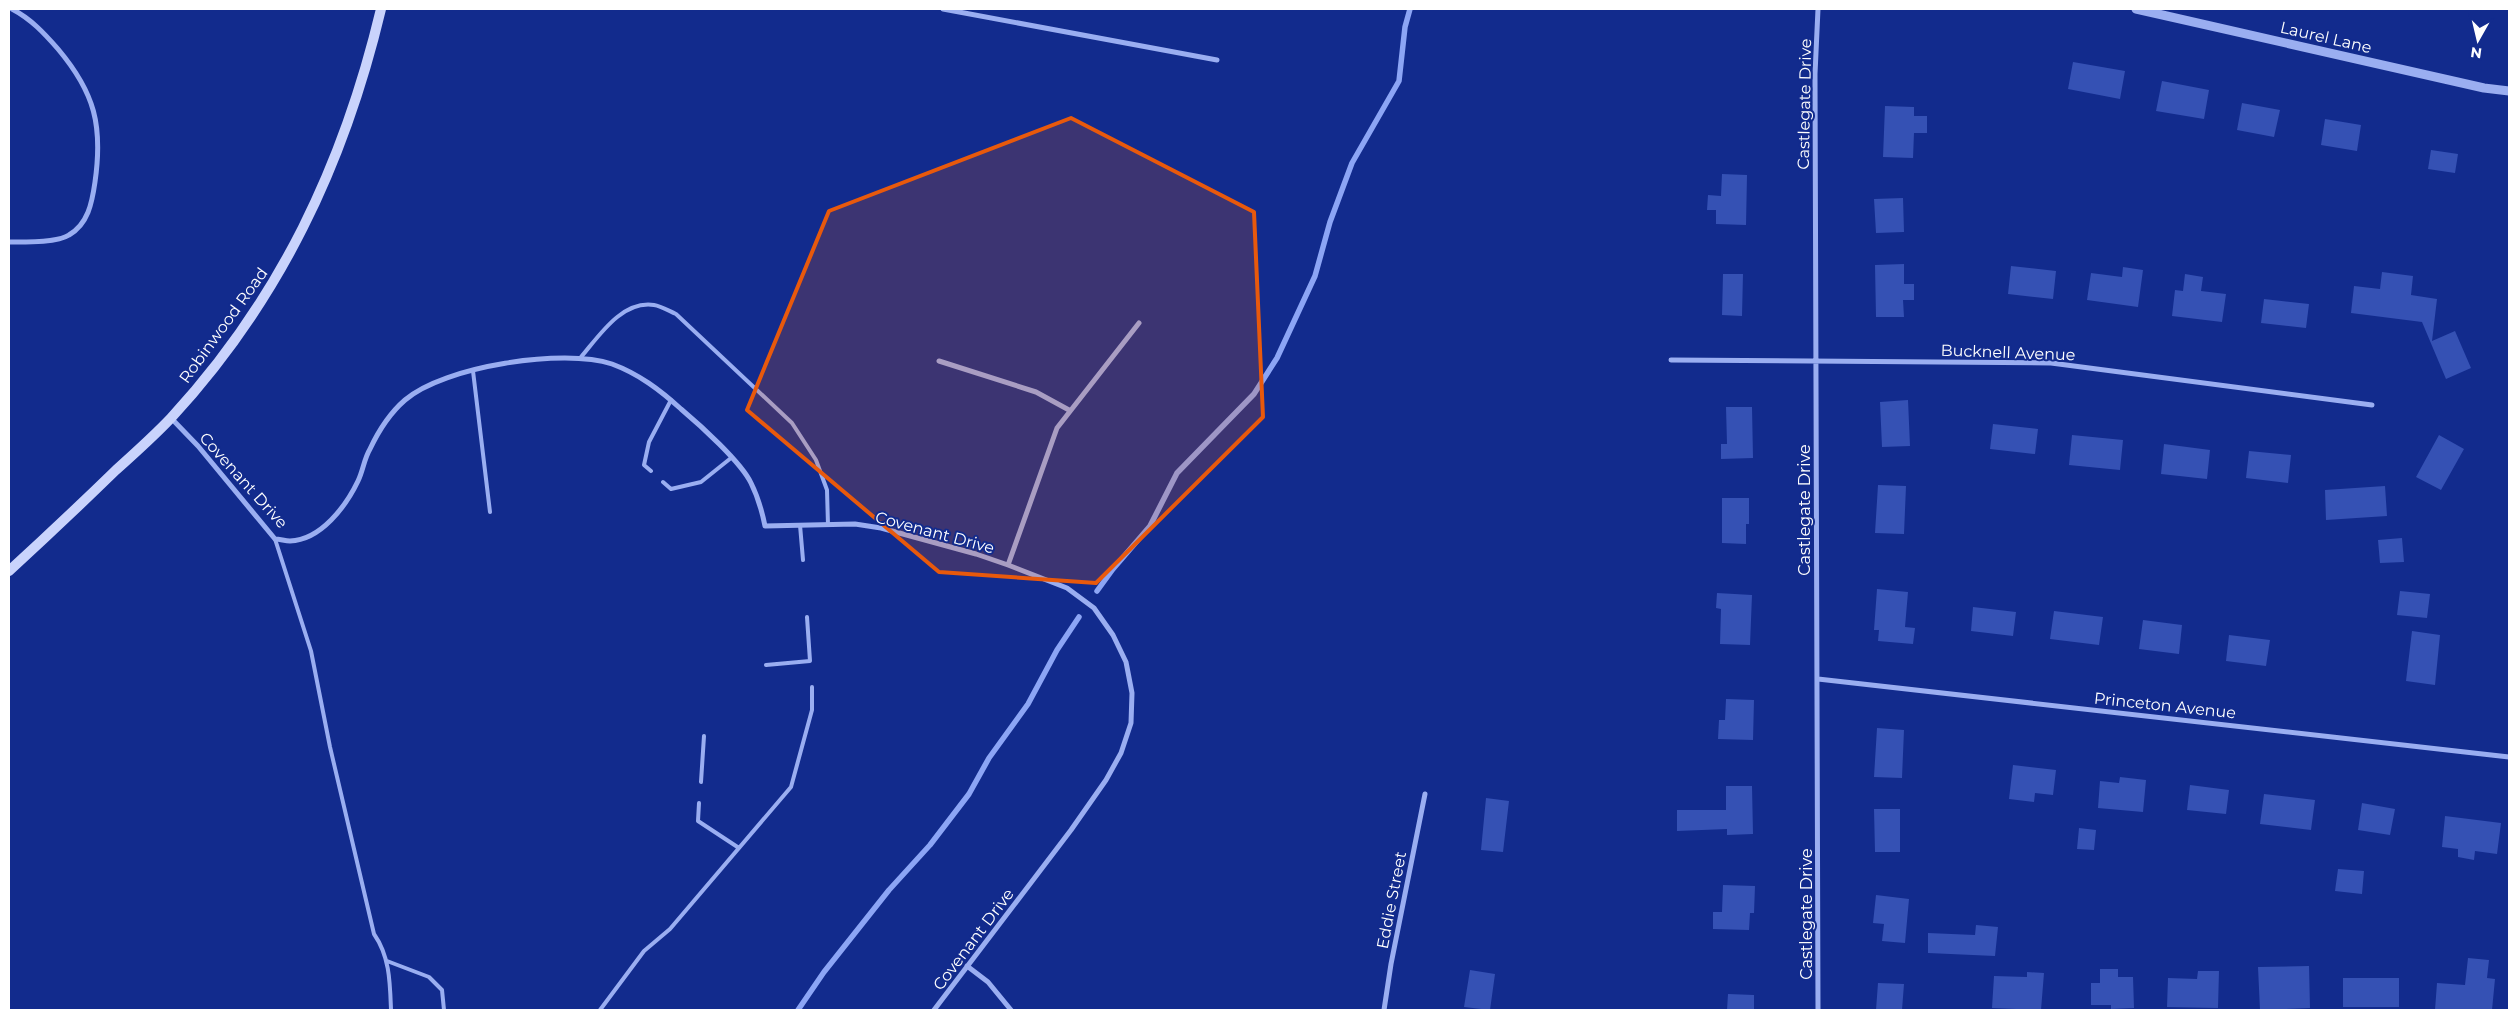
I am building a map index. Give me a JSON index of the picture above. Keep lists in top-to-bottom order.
{
  "streets": {
    "main road": ["Robinwood Road"],
    "street": [
      "Laurel Lane",
      "Castlegate Drive",
      "Bucknell Avenue",
      "Covenant Drive",
      "Princeton Avenue",
      "Eddie Street"
    ]
  },
  "crossings": [
    ["Castlegate Drive", "Bucknell Avenue"],
    ["Castlegate Drive", "Princeton Avenue"],
    ["Robinwood Road", "Covenant Drive"]
  ],
  "north": "bottom"
}
